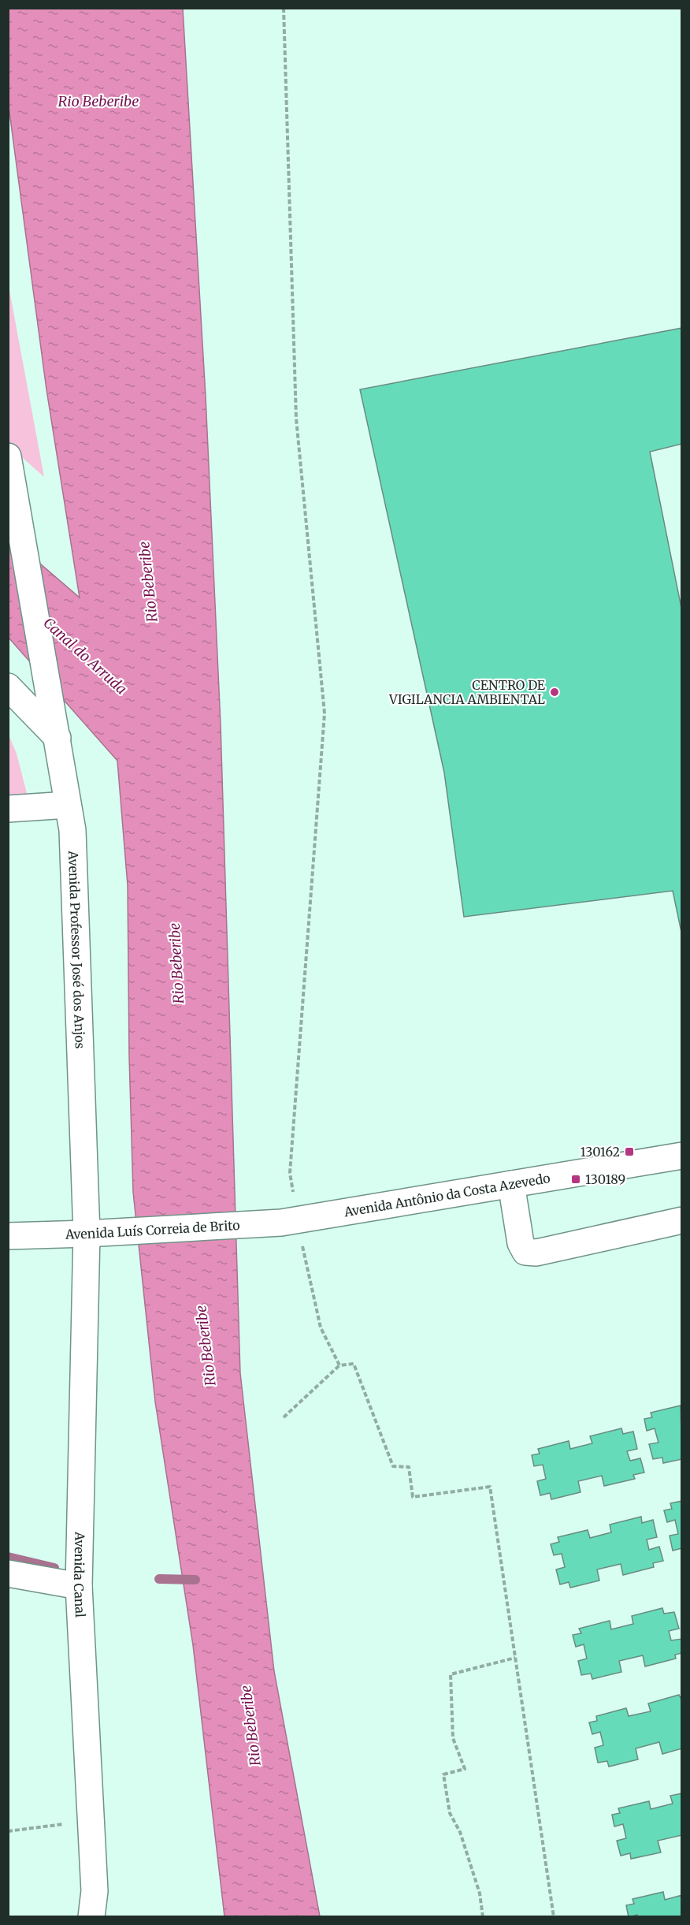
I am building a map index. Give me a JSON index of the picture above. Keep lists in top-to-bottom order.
{
  "streets": {
    "street": [
      "Avenida Professor José dos Anjos",
      "Avenida Antônio da Costa Azevedo",
      "Avenida Luís Correia de Brito",
      "Avenida Canal"
    ]
  },
  "crossings": [
    ["Avenida Professor José dos Anjos", "Avenida Luís Correia de Brito"],
    ["Avenida Professor José dos Anjos", "Avenida Canal"],
    ["Avenida Antônio da Costa Azevedo", "Avenida Luís Correia de Brito"],
    ["Avenida Luís Correia de Brito", "Avenida Canal"]
  ],
  "water": ["Rio Beberibe", "Canal do Arruda"],
  "places": {
    "other": ["CENTRO DE VIGILANCIA AMBIENTAL"],
    "transit": ["130162", "130189"]
  }
}
